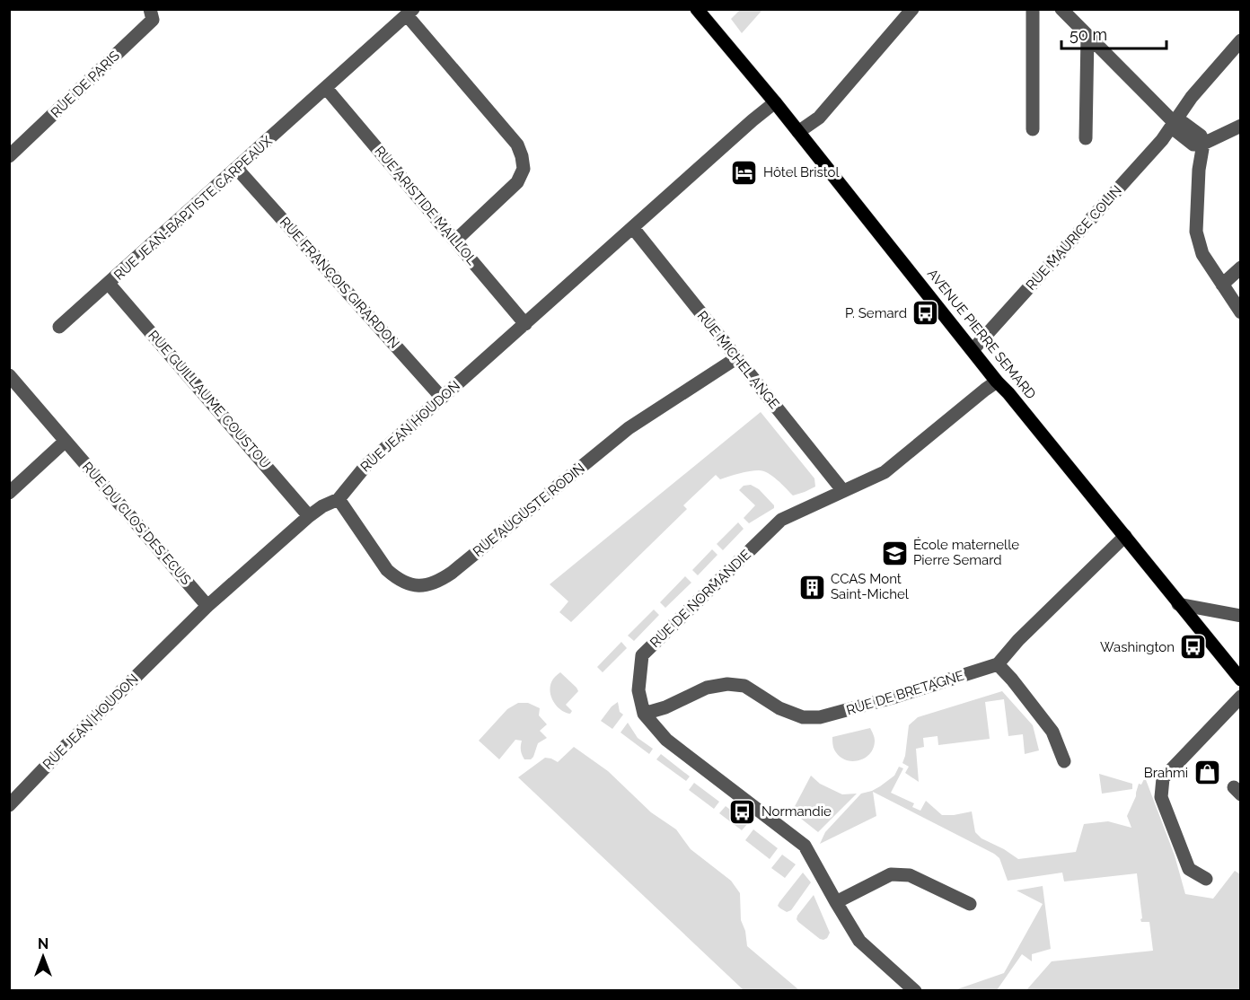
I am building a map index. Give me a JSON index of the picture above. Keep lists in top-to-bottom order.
{
  "streets": {
    "main road": ["AVENUE PIERRE SEMARD"],
    "street": [
      "RUE DE PARIS",
      "RUE ARISTIDE MAILLOL",
      "RUE JEAN-BAPTISTE CARPEAUX",
      "RUE MAURICE COLIN",
      "RUE FRANÇOIS GIRARDON",
      "RUE MICHEL ANGE",
      "RUE GUILLAUME COUSTOU",
      "RUE JEAN HOUDON",
      "RUE AUGUSTE RODIN",
      "RUE DU CLOS DES ECUS",
      "RUE DE NORMANDIE",
      "RUE DE BRETAGNE"
    ]
  },
  "crossings": [
    ["RUE ARISTIDE MAILLOL", "RUE JEAN-BAPTISTE CARPEAUX"],
    ["RUE ARISTIDE MAILLOL", "RUE JEAN HOUDON"],
    ["RUE JEAN-BAPTISTE CARPEAUX", "RUE FRANÇOIS GIRARDON"],
    ["RUE JEAN-BAPTISTE CARPEAUX", "RUE GUILLAUME COUSTOU"],
    ["RUE MAURICE COLIN", "AVENUE PIERRE SEMARD"],
    ["RUE FRANÇOIS GIRARDON", "RUE JEAN HOUDON"],
    ["AVENUE PIERRE SEMARD", "RUE JEAN HOUDON"],
    ["AVENUE PIERRE SEMARD", "RUE DE NORMANDIE"],
    ["RUE MICHEL ANGE", "RUE JEAN HOUDON"],
    ["RUE MICHEL ANGE", "RUE AUGUSTE RODIN"],
    ["RUE MICHEL ANGE", "RUE DE NORMANDIE"],
    ["RUE GUILLAUME COUSTOU", "RUE JEAN HOUDON"],
    ["RUE JEAN HOUDON", "RUE AUGUSTE RODIN"],
    ["RUE JEAN HOUDON", "RUE DU CLOS DES ECUS"],
    ["RUE DE NORMANDIE", "RUE DE BRETAGNE"]
  ],
  "places": {
    "hotel": ["Hôtel Bristol"],
    "bus stop": ["P. Semard", "Washington", "Normandie"],
    "school or university": ["École maternelle Pierre Semard"],
    "building": ["CCAS Mont Saint-Michel"],
    "shop": ["Brahmi"]
  },
  "scale_bar": "50 m",
  "north": "top"
}
